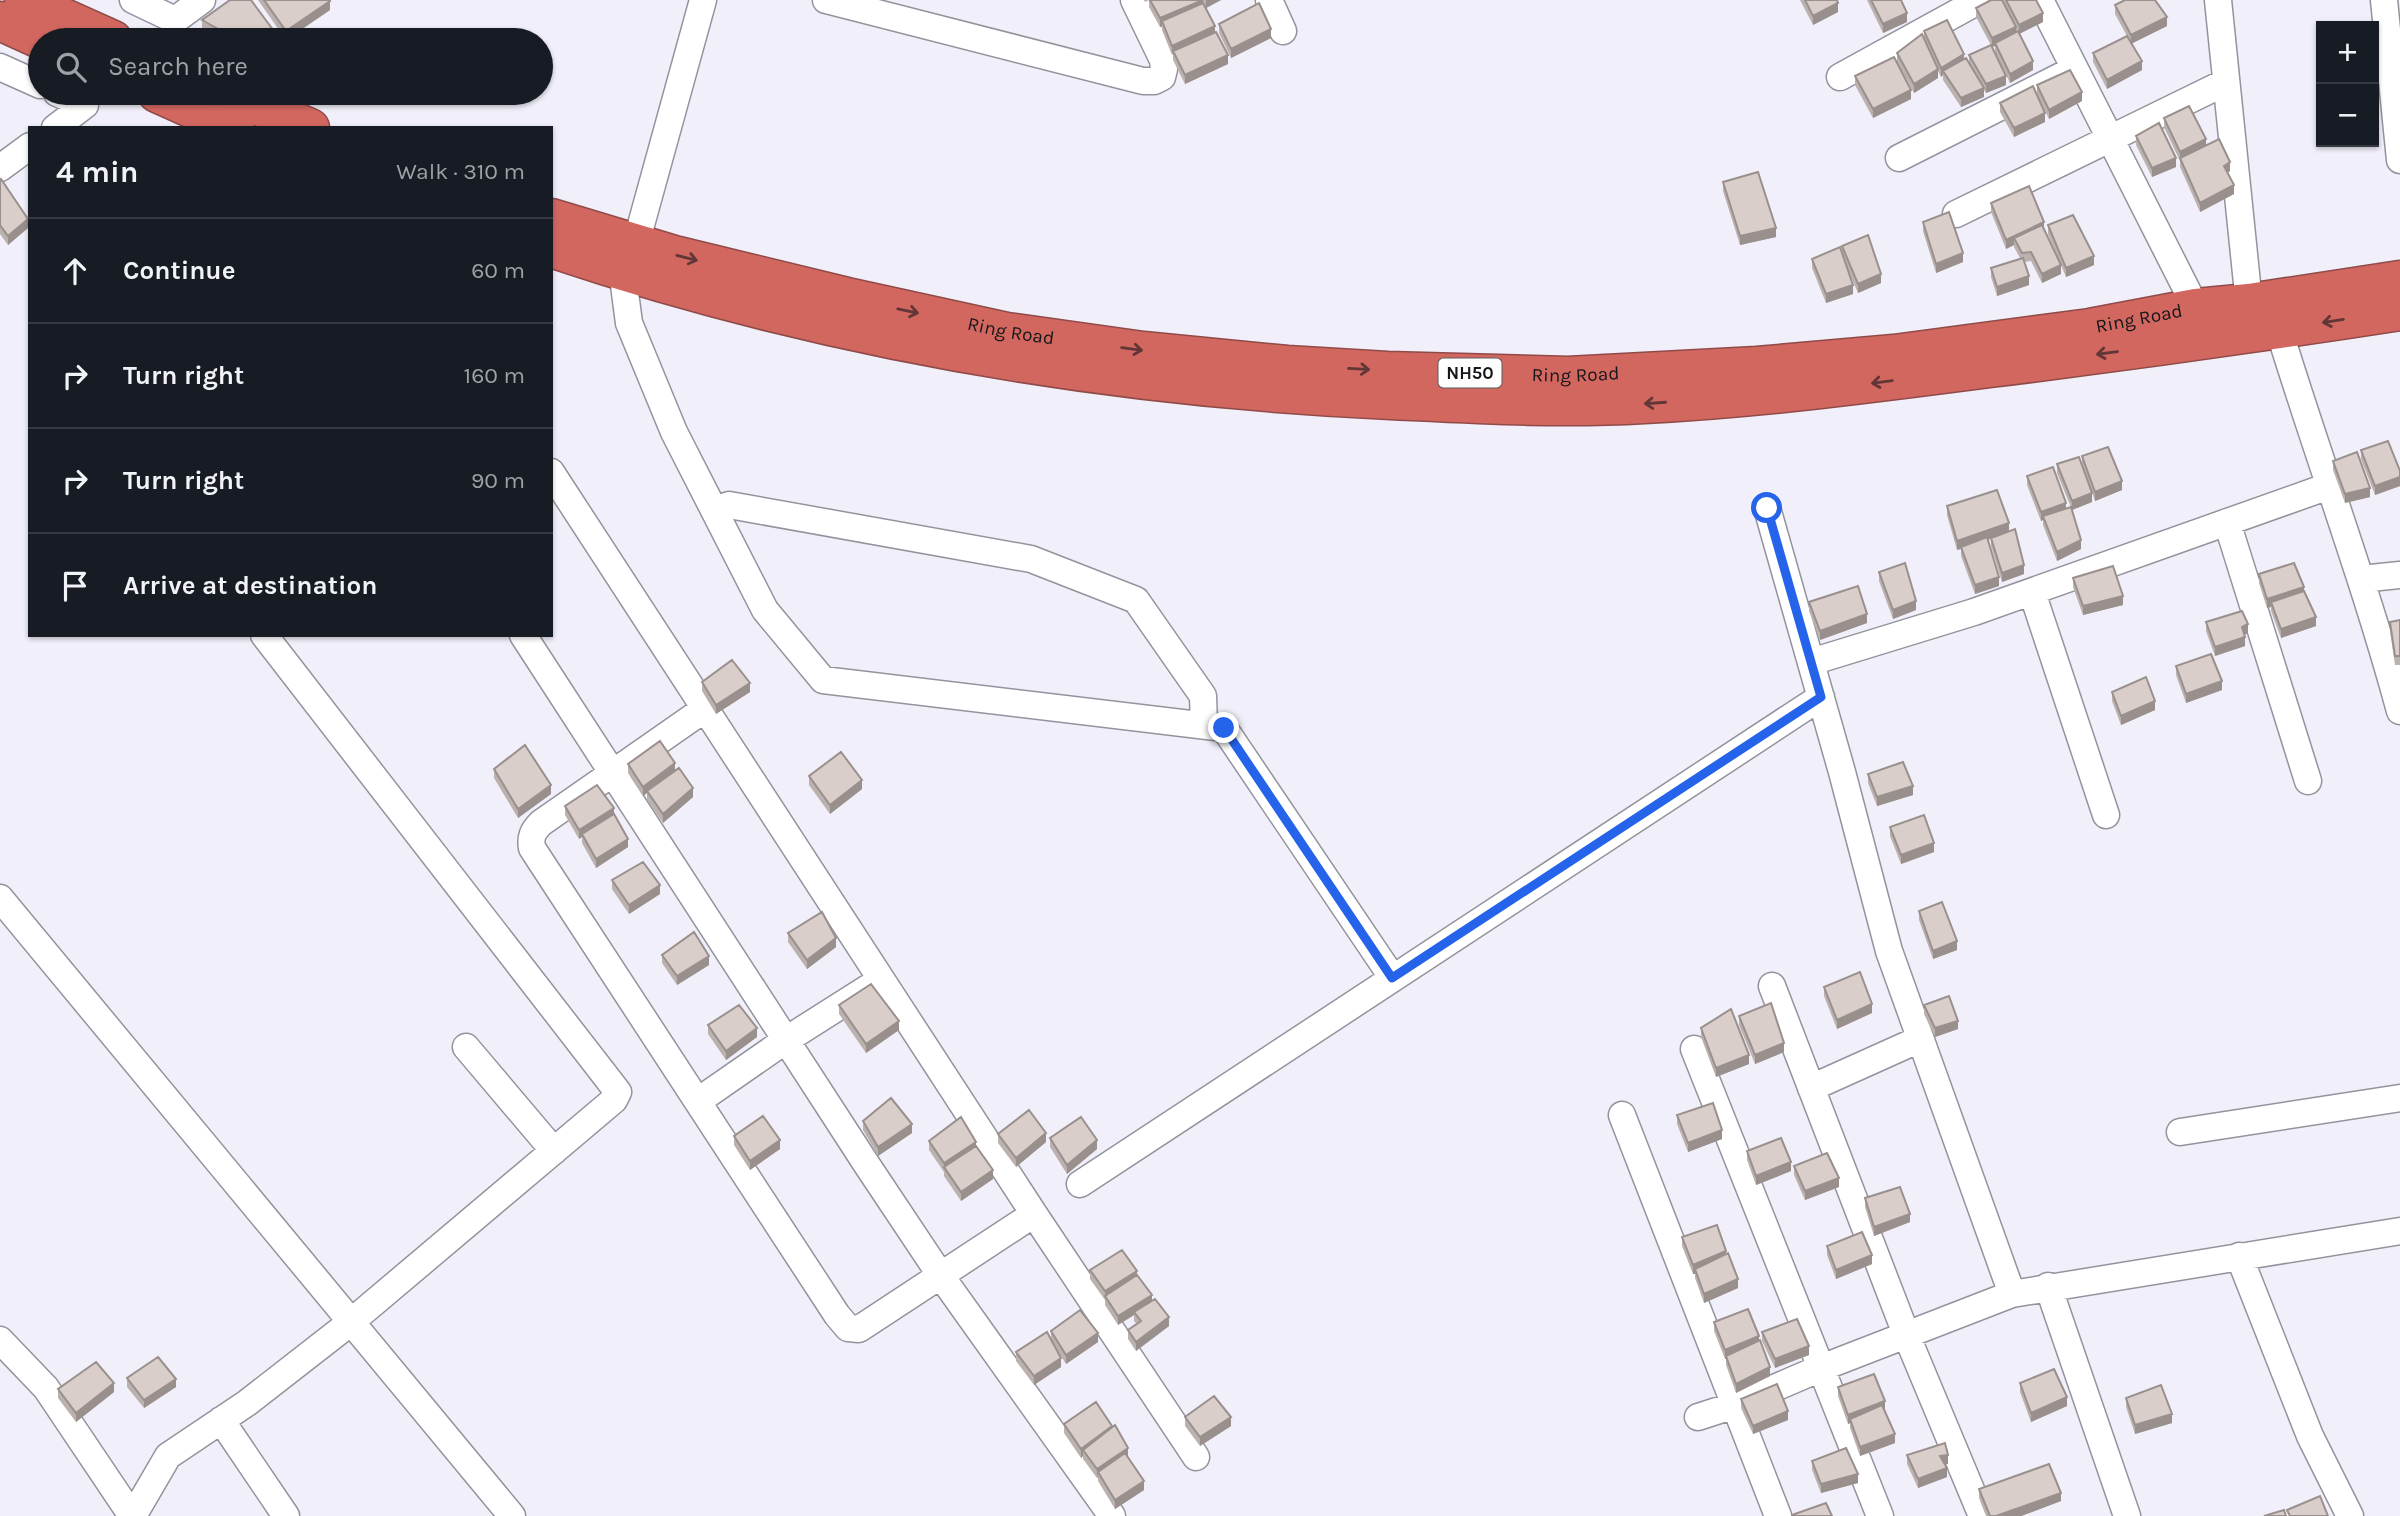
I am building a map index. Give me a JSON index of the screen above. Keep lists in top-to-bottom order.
{
  "streets": {
    "highway": ["Ring Road", "NH50"]
  },
  "page": {
    "map_buttons": ["+", "−"],
    "search": "Search here",
    "heading": ["4 min", "Walk · 310 m"],
    "list": [
      ["Continue", "60 m"],
      ["Turn right", "160 m"],
      ["Turn right", "90 m"],
      "Arrive at destination"
    ]
  }
}
